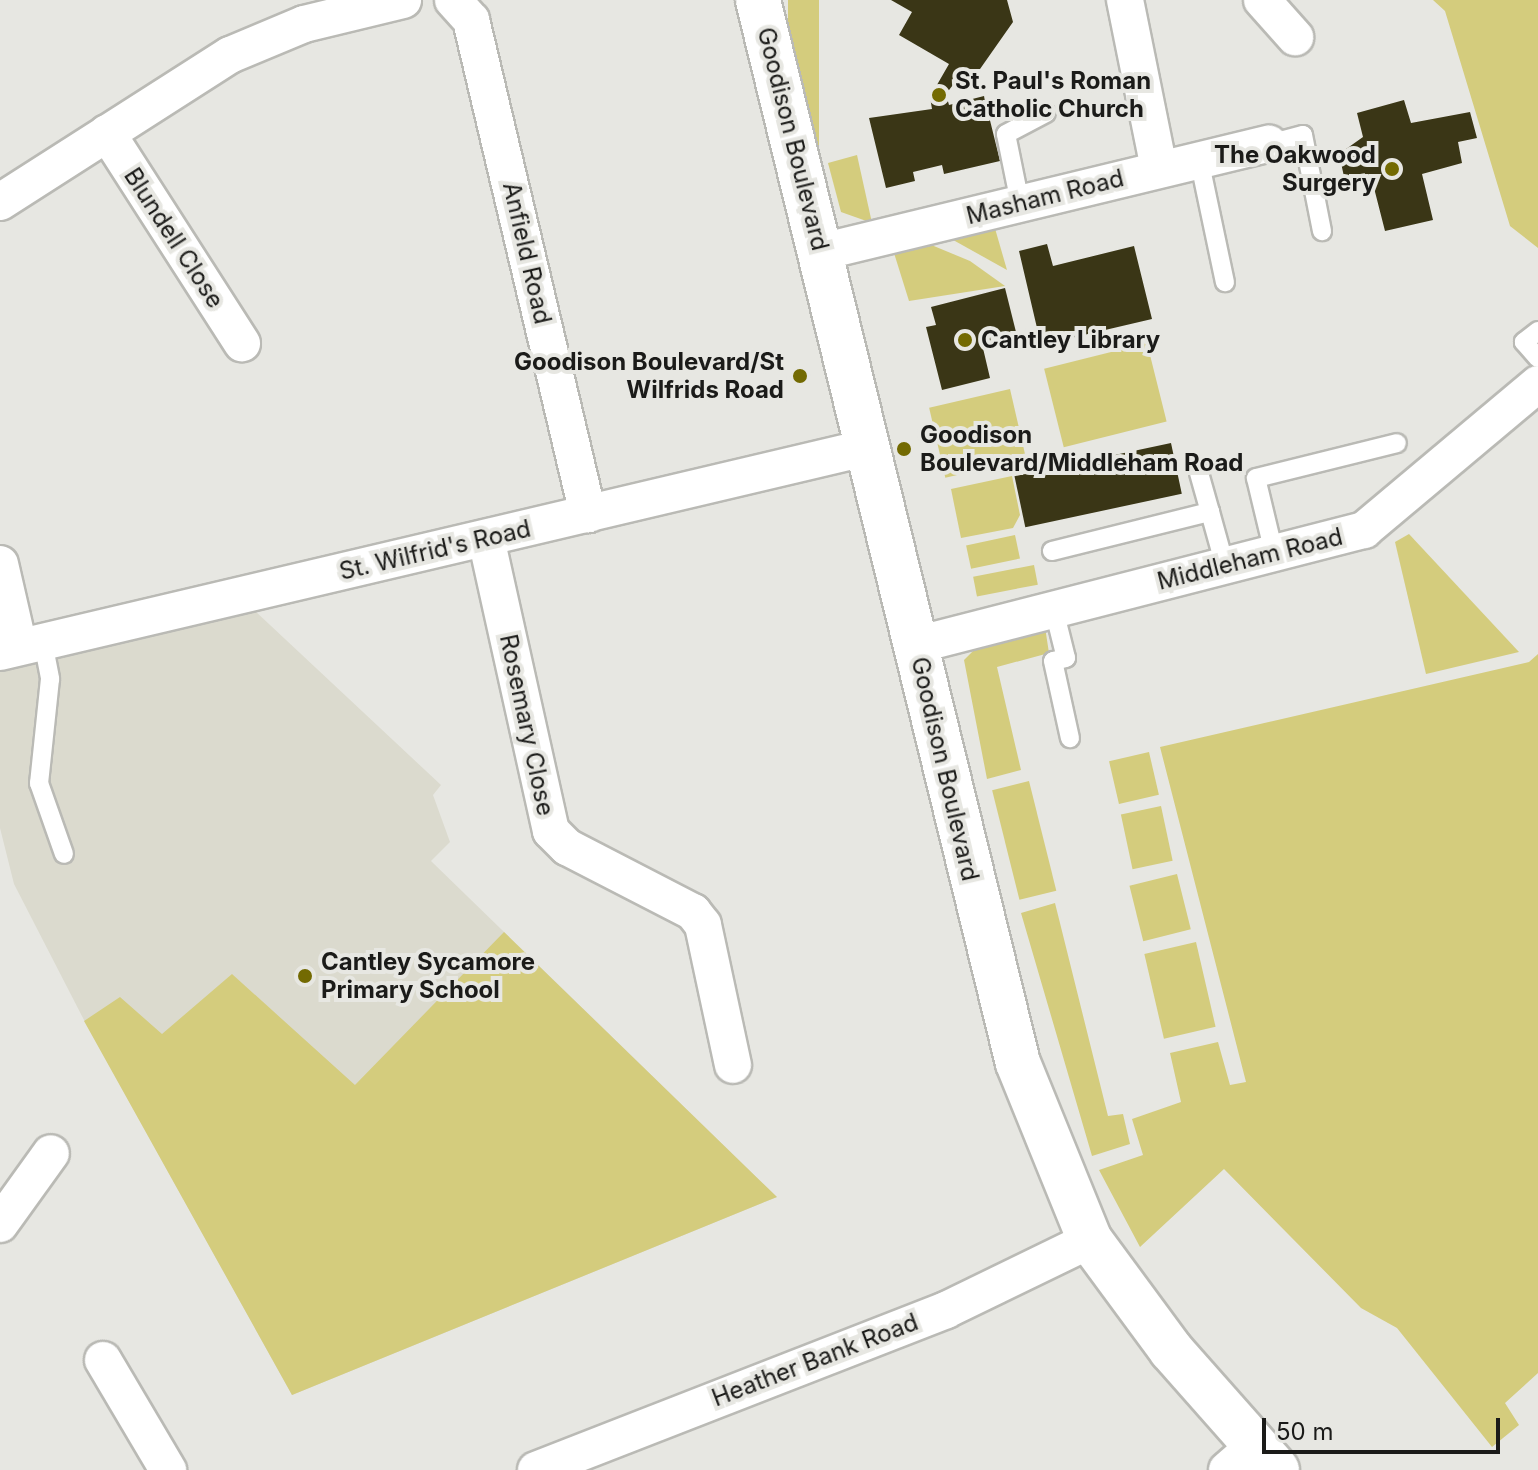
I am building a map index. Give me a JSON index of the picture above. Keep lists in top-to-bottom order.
{
  "streets": {
    "street": [
      "Goodison Boulevard",
      "Masham Road",
      "Blundell Close",
      "Anfield Road",
      "St. Wilfrid's Road",
      "Middleham Road",
      "Rosemary Close",
      "Heather Bank Road"
    ]
  },
  "crossings": [
    ["Goodison Boulevard", "Masham Road"],
    ["Goodison Boulevard", "St. Wilfrid's Road"],
    ["Goodison Boulevard", "Middleham Road"],
    ["Goodison Boulevard", "Heather Bank Road"],
    ["Anfield Road", "St. Wilfrid's Road"],
    ["St. Wilfrid's Road", "Rosemary Close"]
  ],
  "places": [
    "St. Paul's Roman Catholic Church",
    "The Oakwood Surgery",
    "Cantley Library",
    "Goodison Boulevard/St Wilfrids Road",
    "Goodison Boulevard/Middleham Road",
    "Cantley Sycamore Primary School"
  ],
  "scale_bar": "50 m"
}
